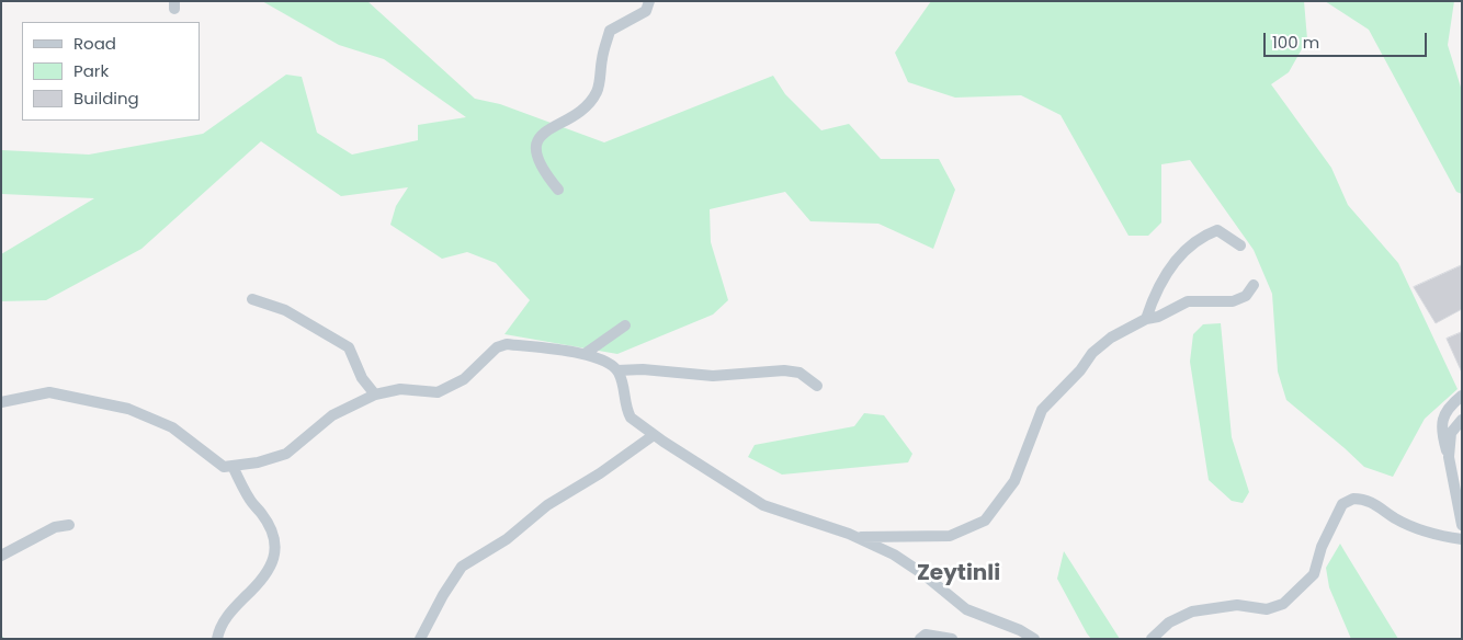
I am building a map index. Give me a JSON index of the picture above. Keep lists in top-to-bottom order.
{
  "districts": ["Zeytinli"],
  "legend": ["Road", "Park", "Building"],
  "scale_bar": "100 m"
}
